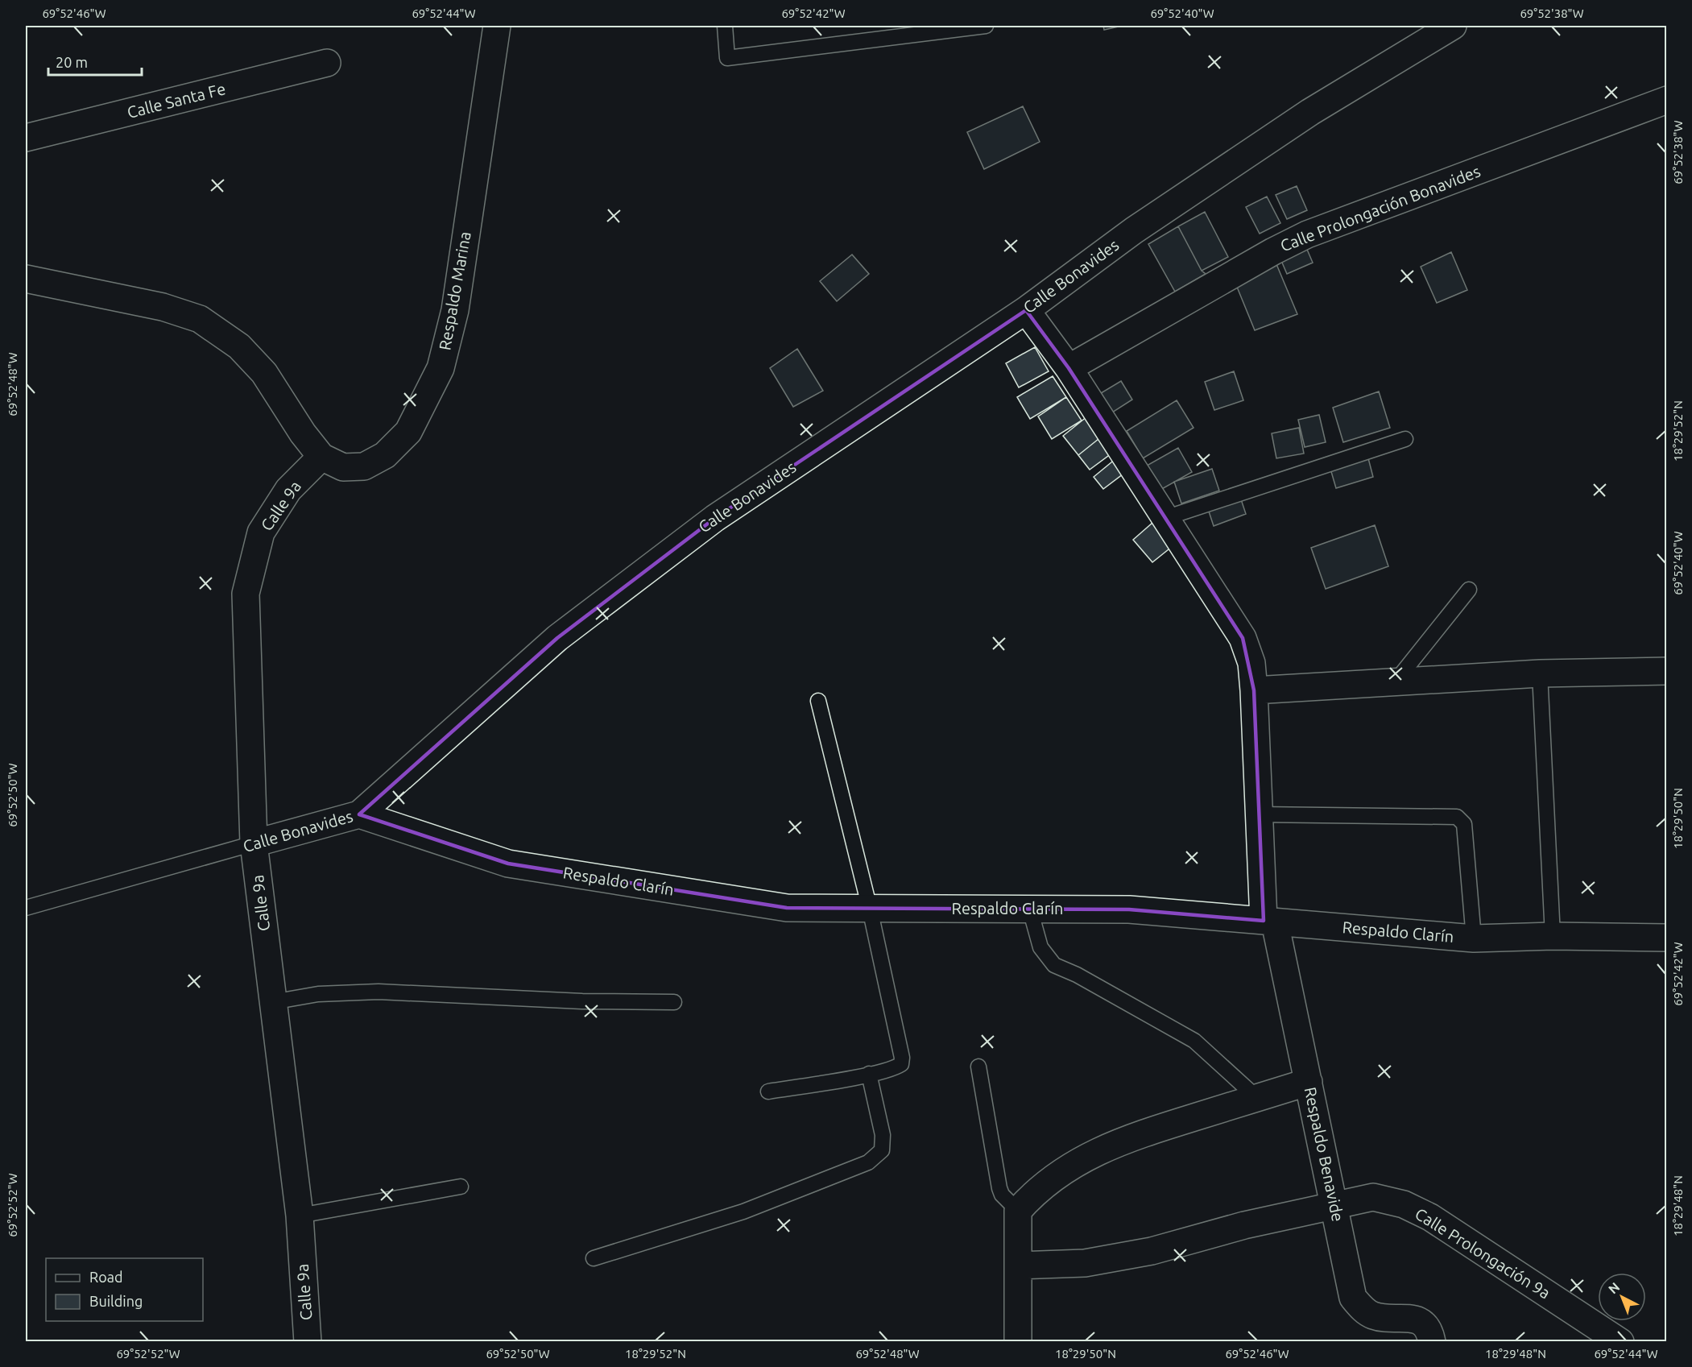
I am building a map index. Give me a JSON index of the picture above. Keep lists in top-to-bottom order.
{
  "streets": {
    "street": [
      "Calle Santa Fe",
      "Calle Prolongación Bonavides",
      "Calle Bonavides",
      "Respaldo Marina",
      "Calle 9a",
      "Respaldo Clarín",
      "Respaldo Benavide",
      "Calle Prolongación 9a"
    ]
  },
  "crossings": [
    ["Calle Prolongación Bonavides", "Respaldo Benavide"],
    ["Calle Bonavides", "Calle 9a"],
    ["Calle Bonavides", "Respaldo Clarín"],
    ["Respaldo Marina", "Calle 9a"],
    ["Respaldo Clarín", "Respaldo Benavide"],
    ["Respaldo Benavide", "Calle Prolongación 9a"]
  ],
  "legend": ["Road", "Building"],
  "scale_bar": "20 m",
  "north": "top left",
  "coordinates": [
    "69°52'46\"W",
    "69°52'44\"W",
    "69°52'42\"W",
    "69°52'40\"W",
    "69°52'38\"W",
    "69°52'48\"W",
    "18°29'52\"N",
    "69°52'50\"W",
    "18°29'50\"N",
    "69°52'52\"W",
    "18°29'48\"N"
  ]
}
